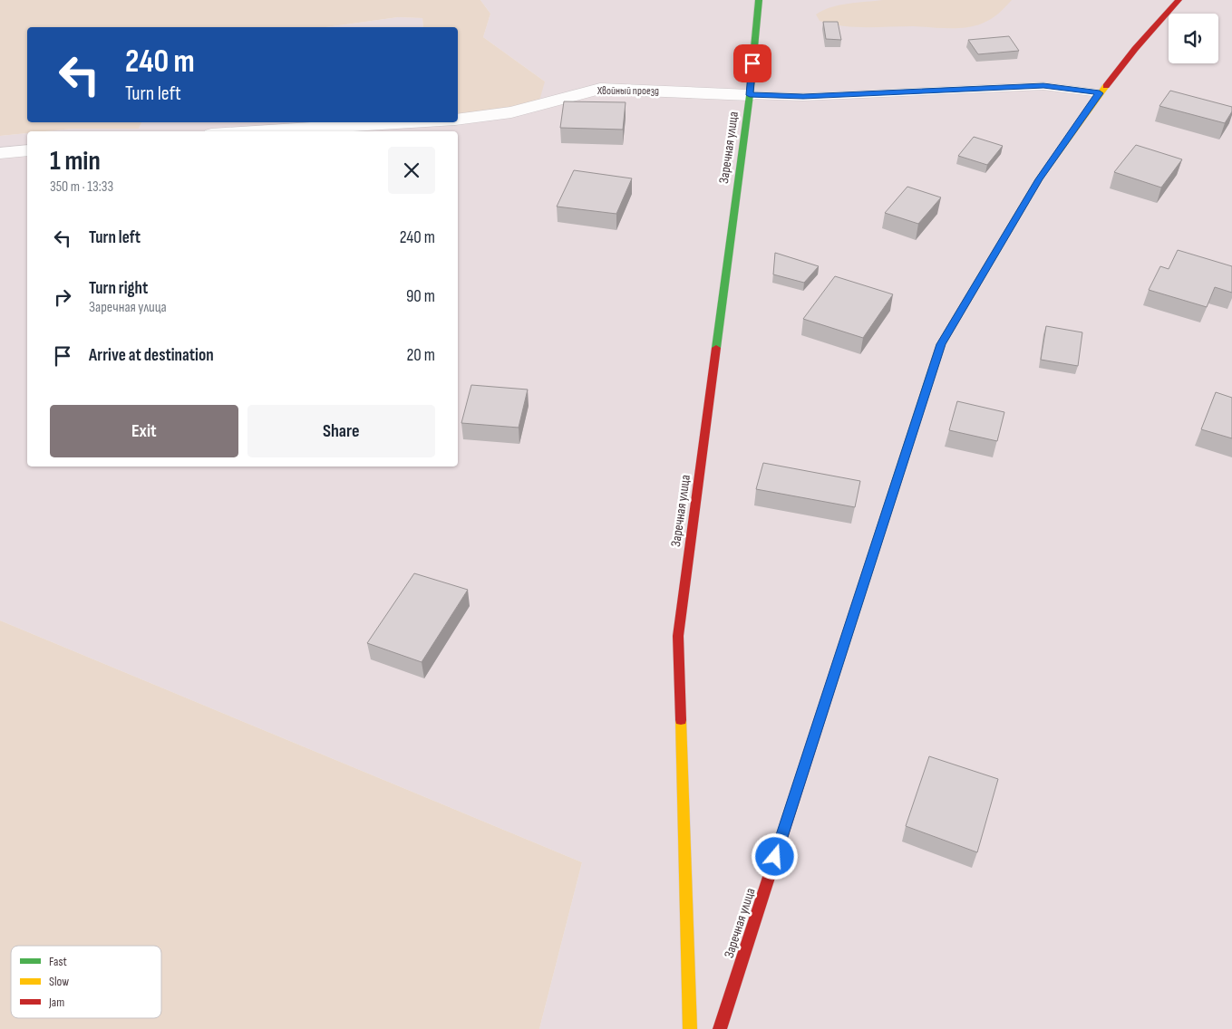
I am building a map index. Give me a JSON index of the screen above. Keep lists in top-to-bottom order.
{
  "streets": {
    "street": ["Хвойный проезд", "Заречная улица"]
  },
  "crossings": [
    ["Хвойный проезд", "Заречная улица"]
  ],
  "legend": ["Fast", "Slow", "Jam"],
  "page": {
    "turn": ["240 m", "Turn left"],
    "heading": ["1 min", "350 m · 13:33"],
    "list": [
      {
        "name": "Turn left",
        "value": "240 m"
      },
      {
        "name": "Turn right",
        "note": "Заречная улица",
        "value": "90 m"
      },
      {
        "name": "Arrive at destination",
        "value": "20 m"
      }
    ],
    "buttons": ["Exit", "Share"]
  }
}
